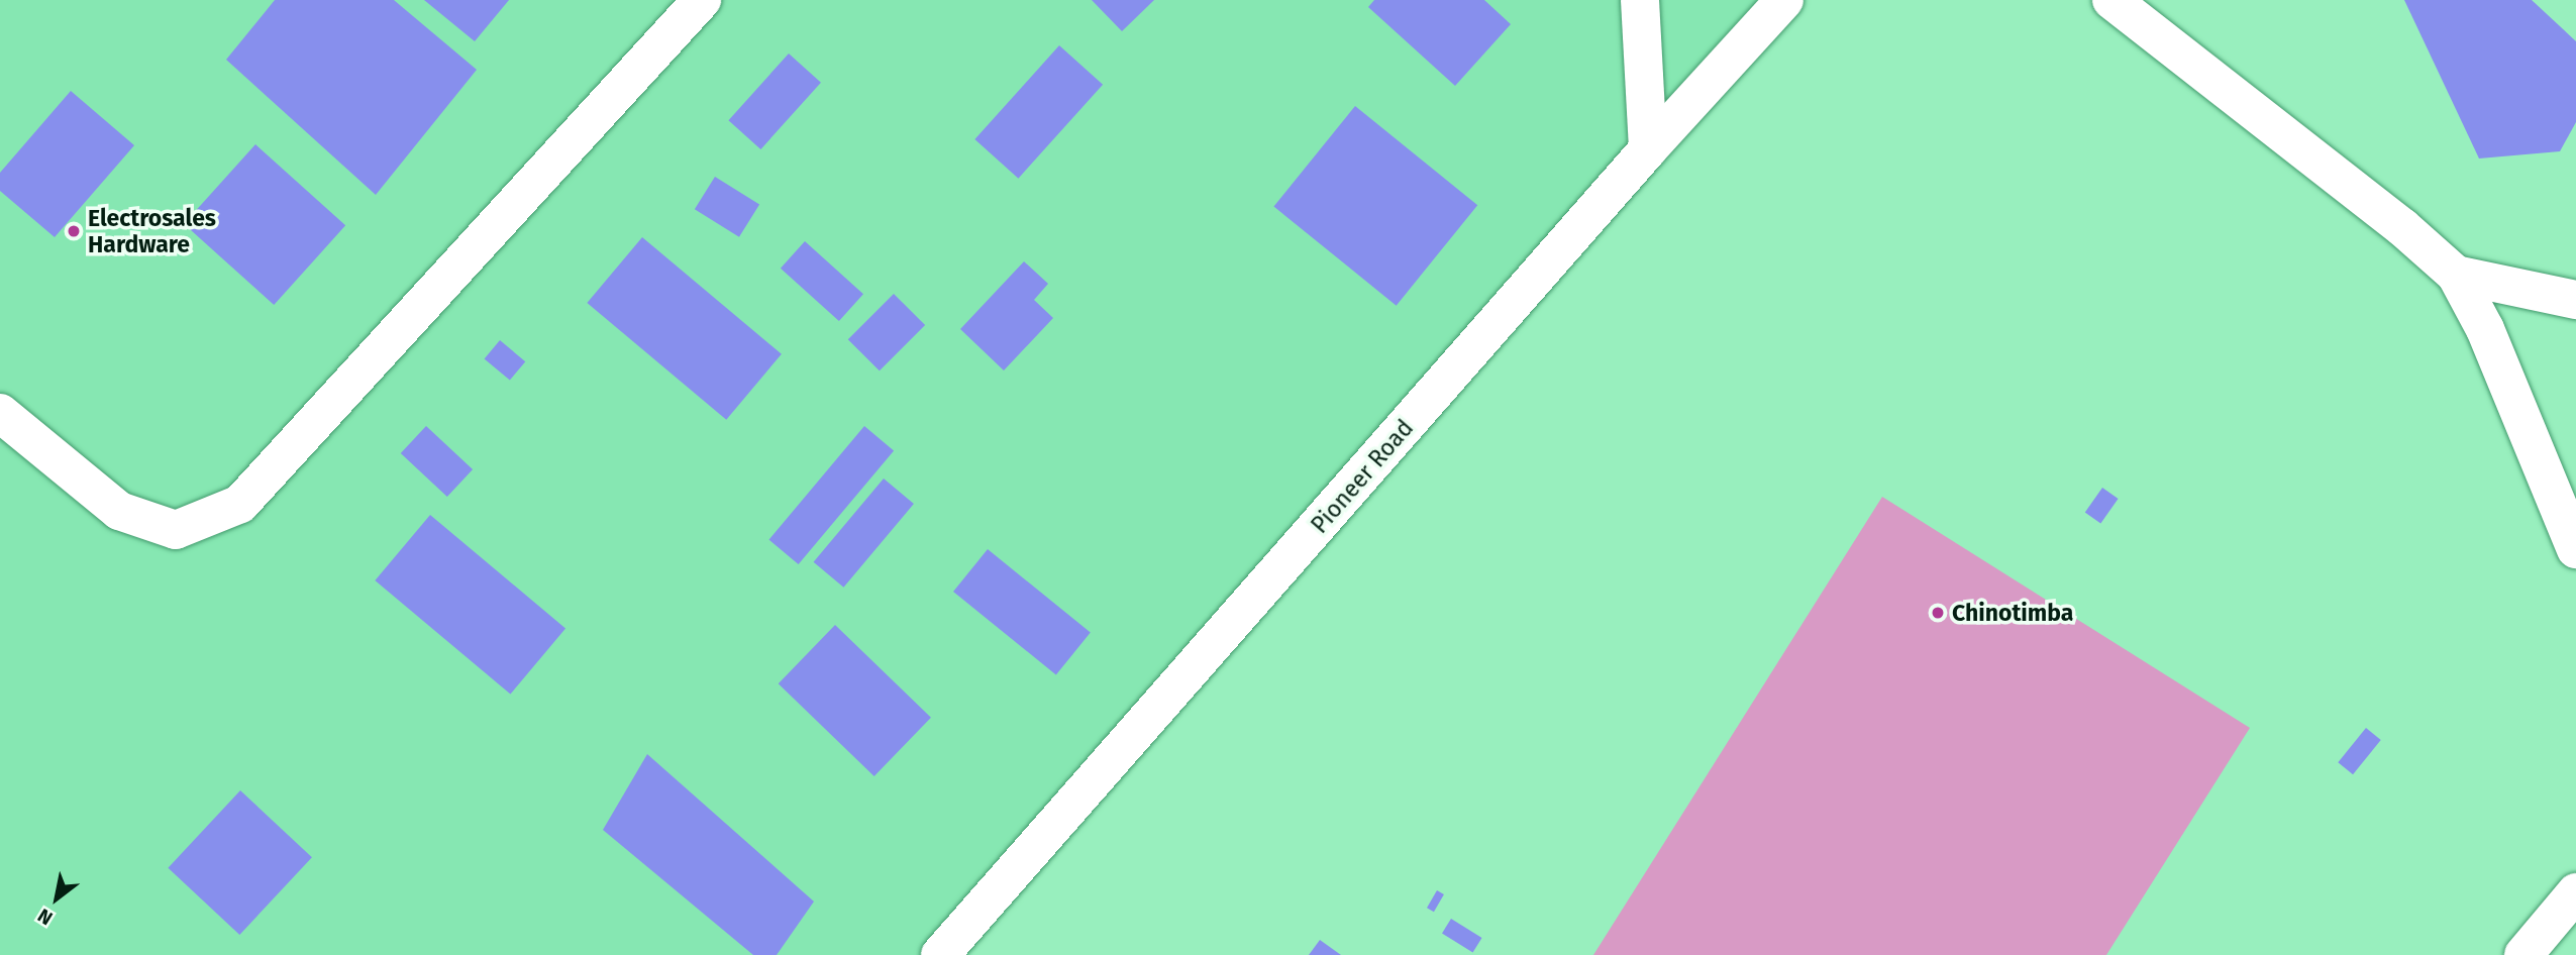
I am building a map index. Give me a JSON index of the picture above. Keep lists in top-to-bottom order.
{
  "streets": {
    "street": ["Pioneer Road"]
  },
  "places": ["Electrosales Hardware", "Chinotimba"],
  "north": "bottom left"
}
